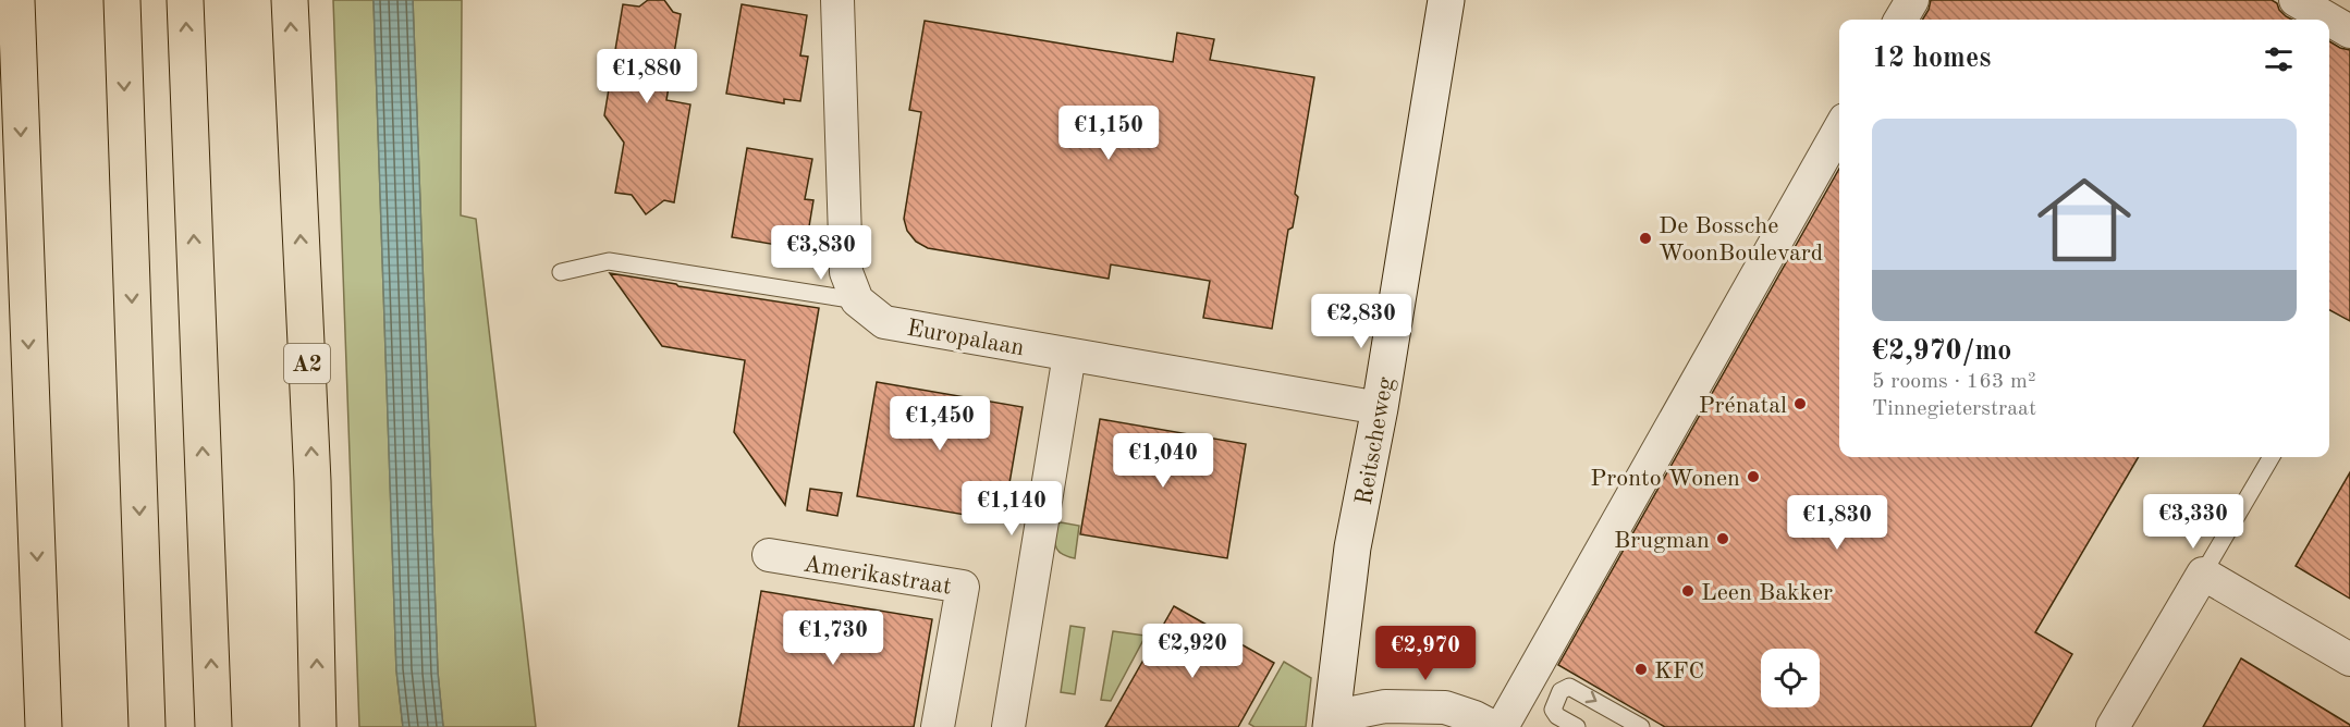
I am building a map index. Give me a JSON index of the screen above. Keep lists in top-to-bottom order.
{
  "streets": {
    "highway": ["A2"],
    "street": ["Europalaan", "Reitscheweg", "Amerikastraat"]
  },
  "crossings": [
    ["Europalaan", "Reitscheweg"]
  ],
  "places": [
    "De Bossche WoonBoulevard",
    "Prénatal",
    "Pronto Wonen",
    "Brugman",
    "Leen Bakker",
    "KFC"
  ],
  "page": {
    "heading": "12 homes",
    "price": [
      "€1,880",
      "€1,150",
      "€3,830",
      "€2,830",
      "€1,450",
      "€1,040",
      "€1,140",
      "€3,330",
      "€1,830",
      "€1,730",
      "€2,920",
      "€2,970"
    ],
    "list": [
      {
        "name": "€2,970/mo",
        "note": "5 rooms · 163 m² · Tinnegieterstraat"
      }
    ]
  }
}
